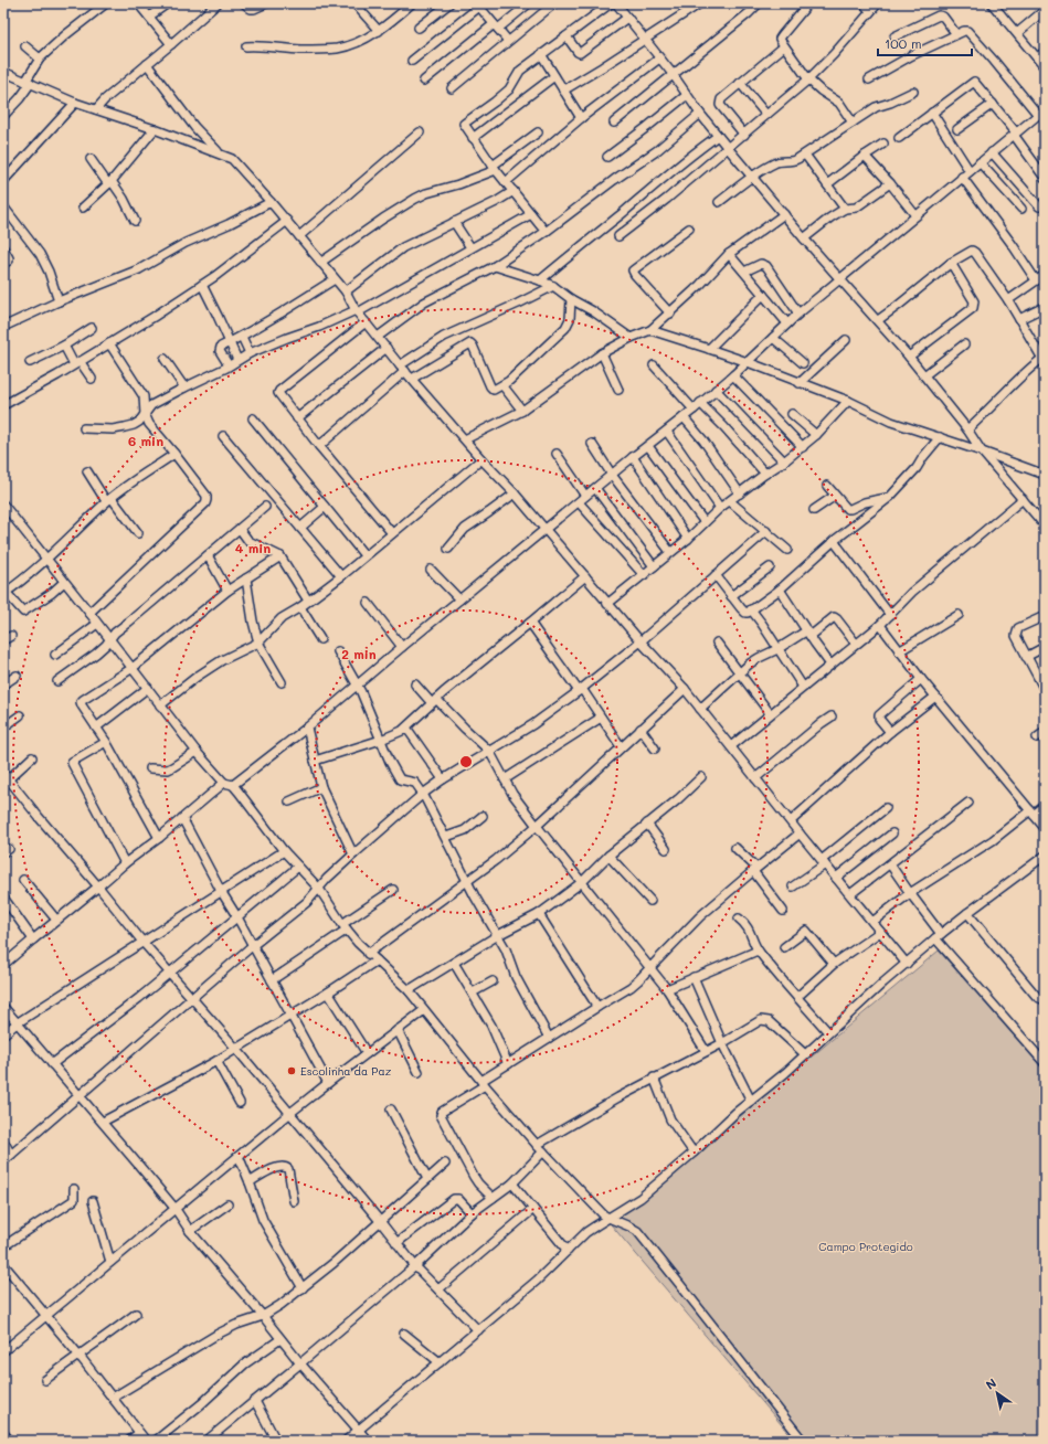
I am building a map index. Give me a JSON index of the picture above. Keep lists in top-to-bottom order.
{
  "parks": ["Campo Protegido"],
  "places": ["Escolinha da Paz"],
  "scale_bar": "100 m",
  "north": "top left",
  "rings": ["6 min", "4 min", "2 min"]
}
